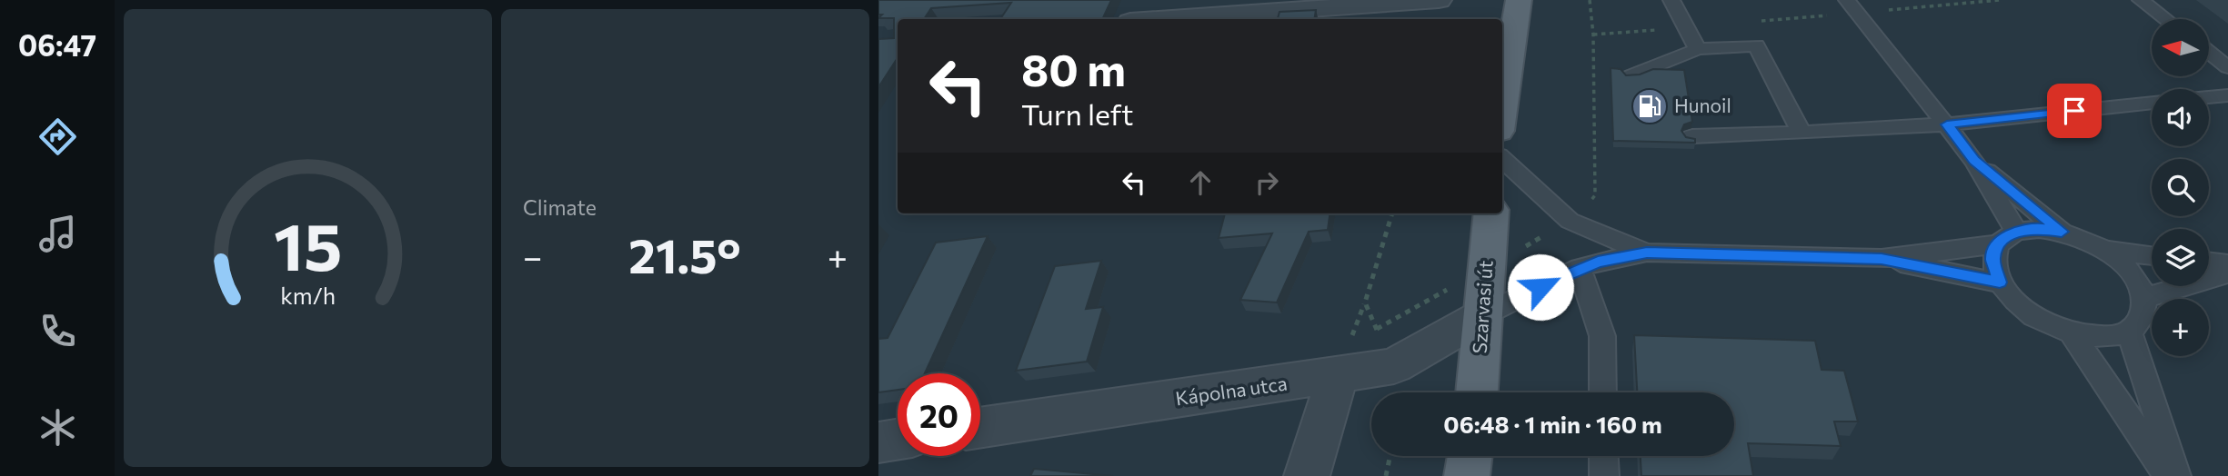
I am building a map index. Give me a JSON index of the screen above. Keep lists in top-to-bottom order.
{
  "streets": {
    "main road": ["Szarvasi út"],
    "street": ["Kápolna utca"]
  },
  "crossings": [
    ["Szarvasi út", "Kápolna utca"]
  ],
  "places": {
    "fuel station": ["Hunoil"]
  },
  "north": "left",
  "page": {
    "tabs": "06:47",
    "tile": "Climate",
    "map_buttons": "+",
    "turn": ["80 m", "Turn left"],
    "heat": ["−", "21.5°", "+"],
    "limit": "20",
    "trip": "06:48 · 1 min · 160 m",
    "gauge": ["15", "km/h"]
  }
}
